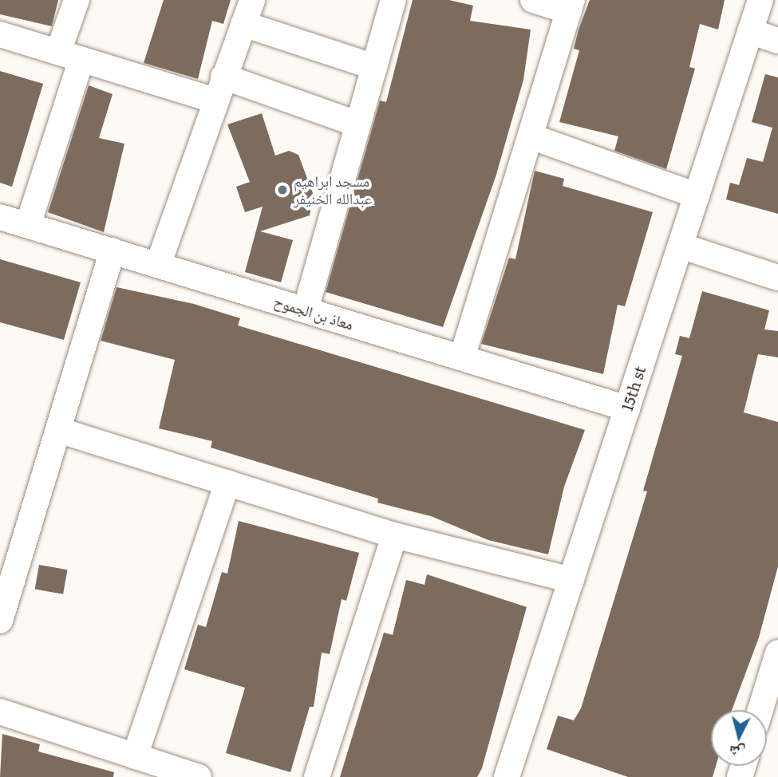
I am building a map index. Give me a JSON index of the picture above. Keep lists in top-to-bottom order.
{
  "streets": {
    "street": ["معاذ بن الجموح", "15th st"]
  },
  "crossings": [
    ["معاذ بن الجموح", "15th st"]
  ],
  "places": ["مسجد ابراهيم عبدالله الخنيفر"],
  "north": "bottom"
}
